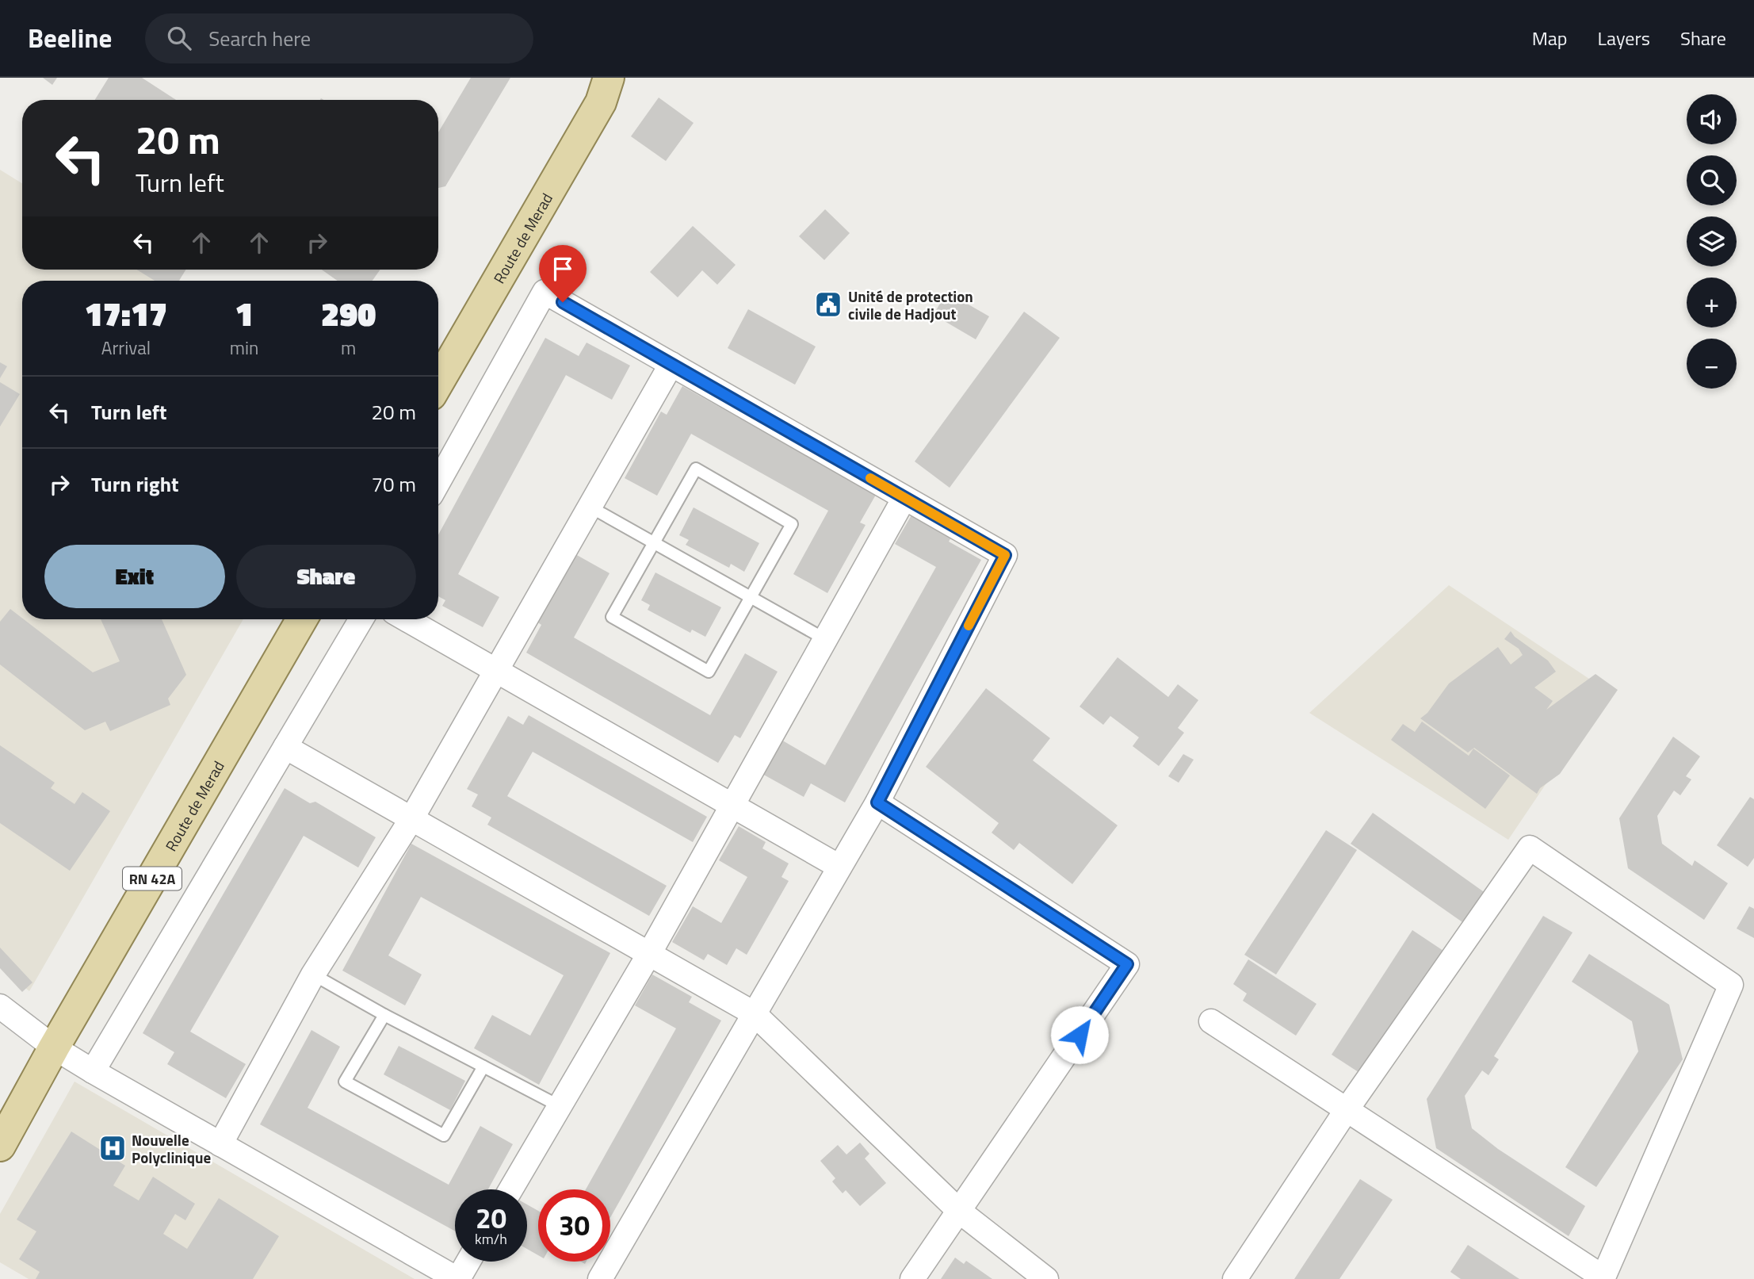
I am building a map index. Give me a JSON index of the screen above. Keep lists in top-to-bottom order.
{
  "streets": {
    "main road": ["Route de Merad", "RN 42A"]
  },
  "places": {
    "public building": ["Unité de protection civile de Hadjout"],
    "hospital": ["Nouvelle Polyclinique"]
  },
  "page": {
    "header": "Beeline",
    "search": "Search here",
    "nav": ["Map", "Layers", "Share"],
    "map_buttons": ["+", "−"],
    "turn": ["20 m", "Turn left"],
    "eta": [
      "17:17",
      "Arrival",
      "1",
      "min",
      "290",
      "m"
    ],
    "list": [
      {
        "name": "Turn left",
        "value": "20 m"
      },
      {
        "name": "Turn right",
        "value": "70 m"
      }
    ],
    "buttons": ["Exit", "Share"],
    "speed": "20 km/h",
    "limit": "30"
  }
}
